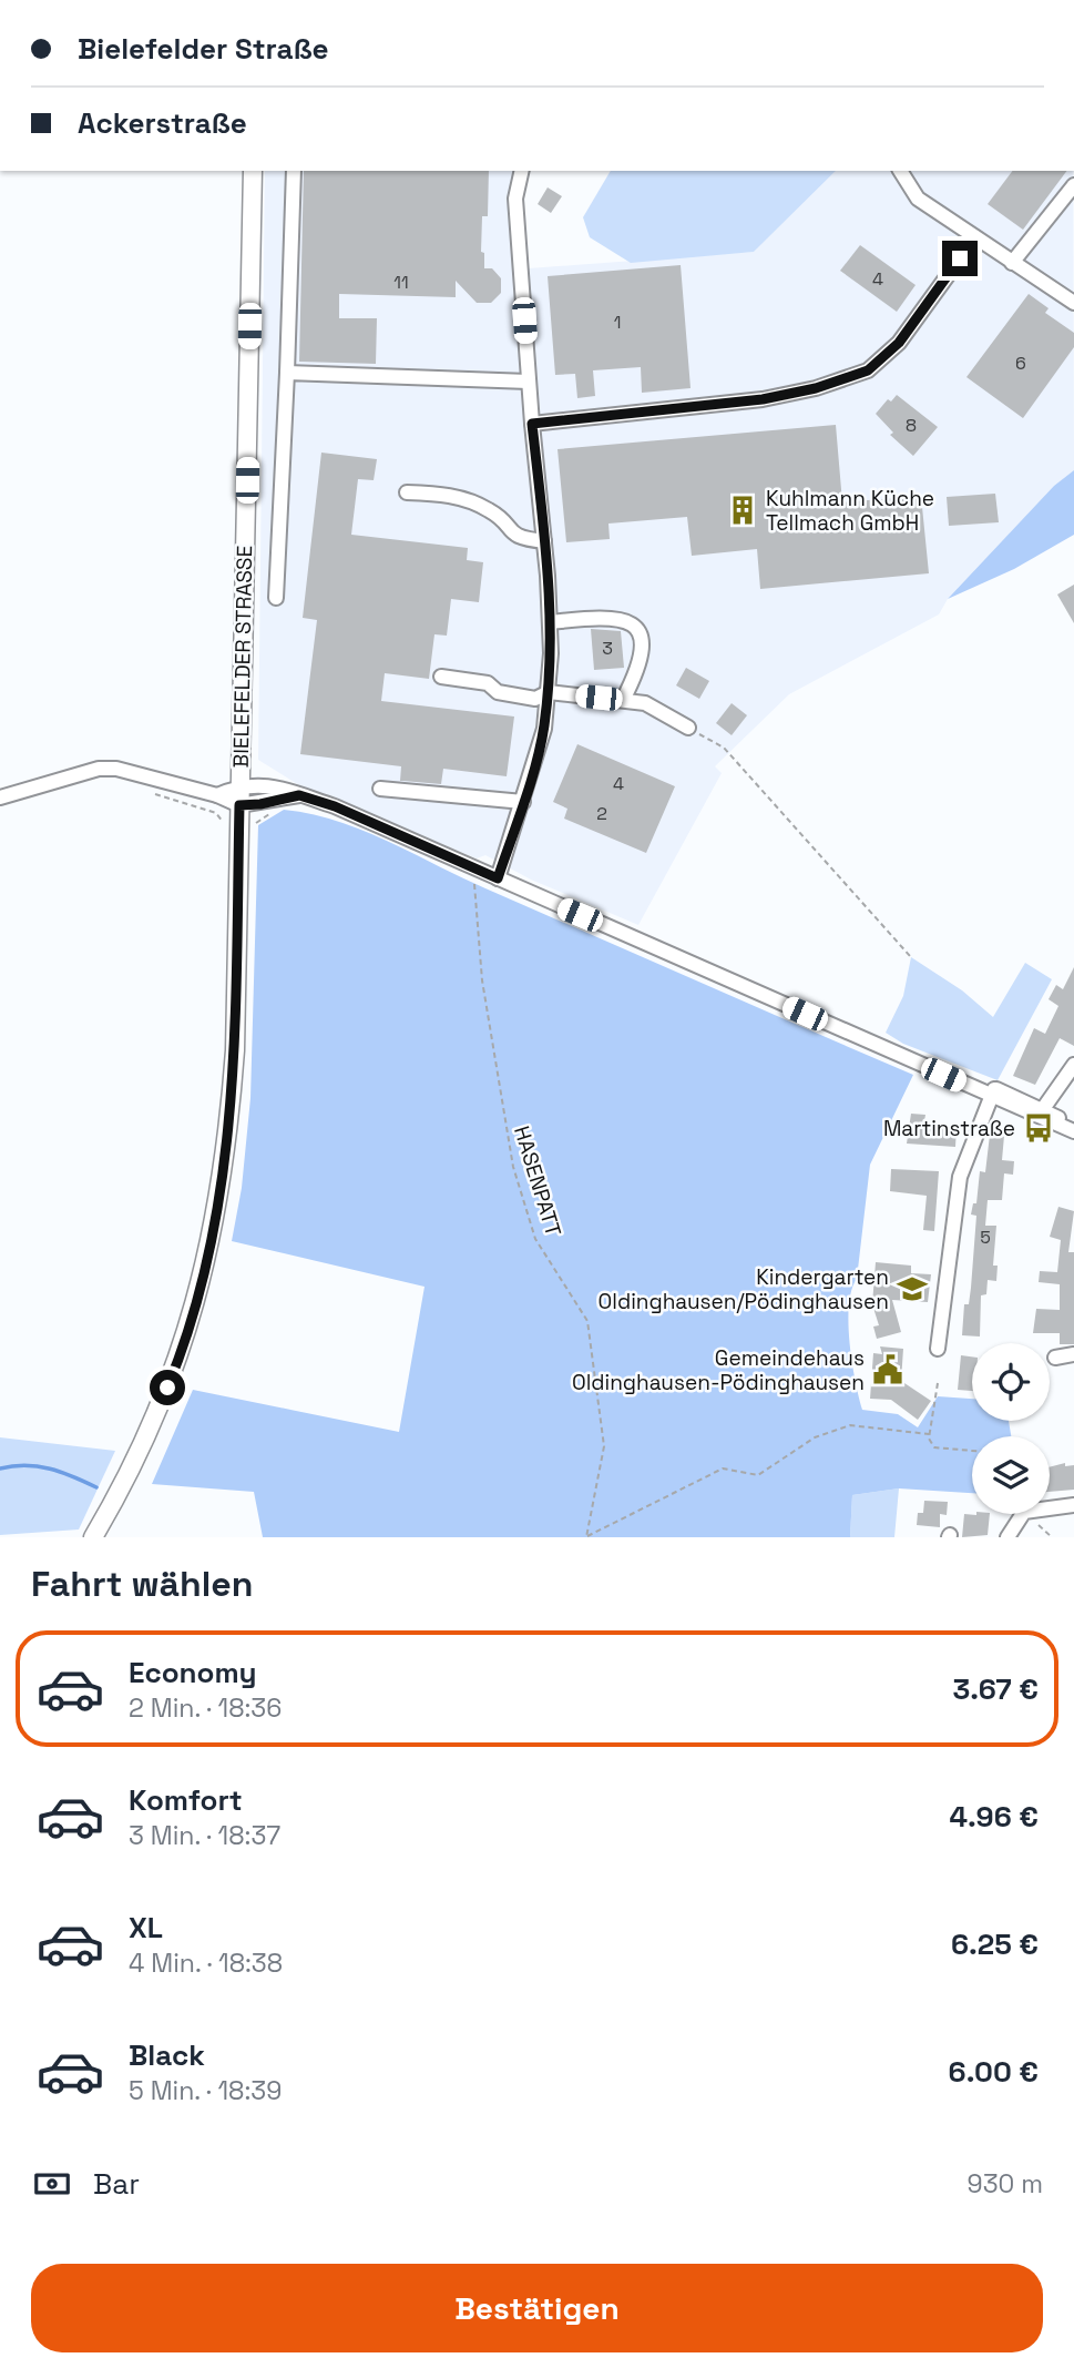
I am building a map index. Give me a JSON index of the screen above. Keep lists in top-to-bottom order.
{
  "streets": {
    "main road": ["BIELEFELDER STRASSE"],
    "path": ["HASENPATT"]
  },
  "places": {
    "building": ["Kuhlmann Küche Tellmach GmbH"],
    "bus stop": ["Martinstraße"],
    "school or university": ["Kindergarten Oldinghausen/Pödinghausen"],
    "public building": ["Gemeindehaus Oldinghausen-Pödinghausen"]
  },
  "house_numbers": [
    "4",
    "11",
    "1",
    "6",
    "8",
    "3",
    "4",
    "2",
    "5"
  ],
  "page": {
    "banner": ["Bielefelder Straße", "Ackerstraße"],
    "heading": "Fahrt wählen",
    "list": [
      {
        "name": "Economy",
        "note": "2 Min. · 18:36",
        "value": "3.67 €"
      },
      {
        "name": "Komfort",
        "note": "3 Min. · 18:37",
        "value": "4.96 €"
      },
      {
        "name": "XL",
        "note": "4 Min. · 18:38",
        "value": "6.25 €"
      },
      {
        "name": "Black",
        "note": "5 Min. · 18:39",
        "value": "6.00 €"
      }
    ],
    "pay": ["Bar", "930 m"],
    "buttons": "Bestätigen"
  }
}
